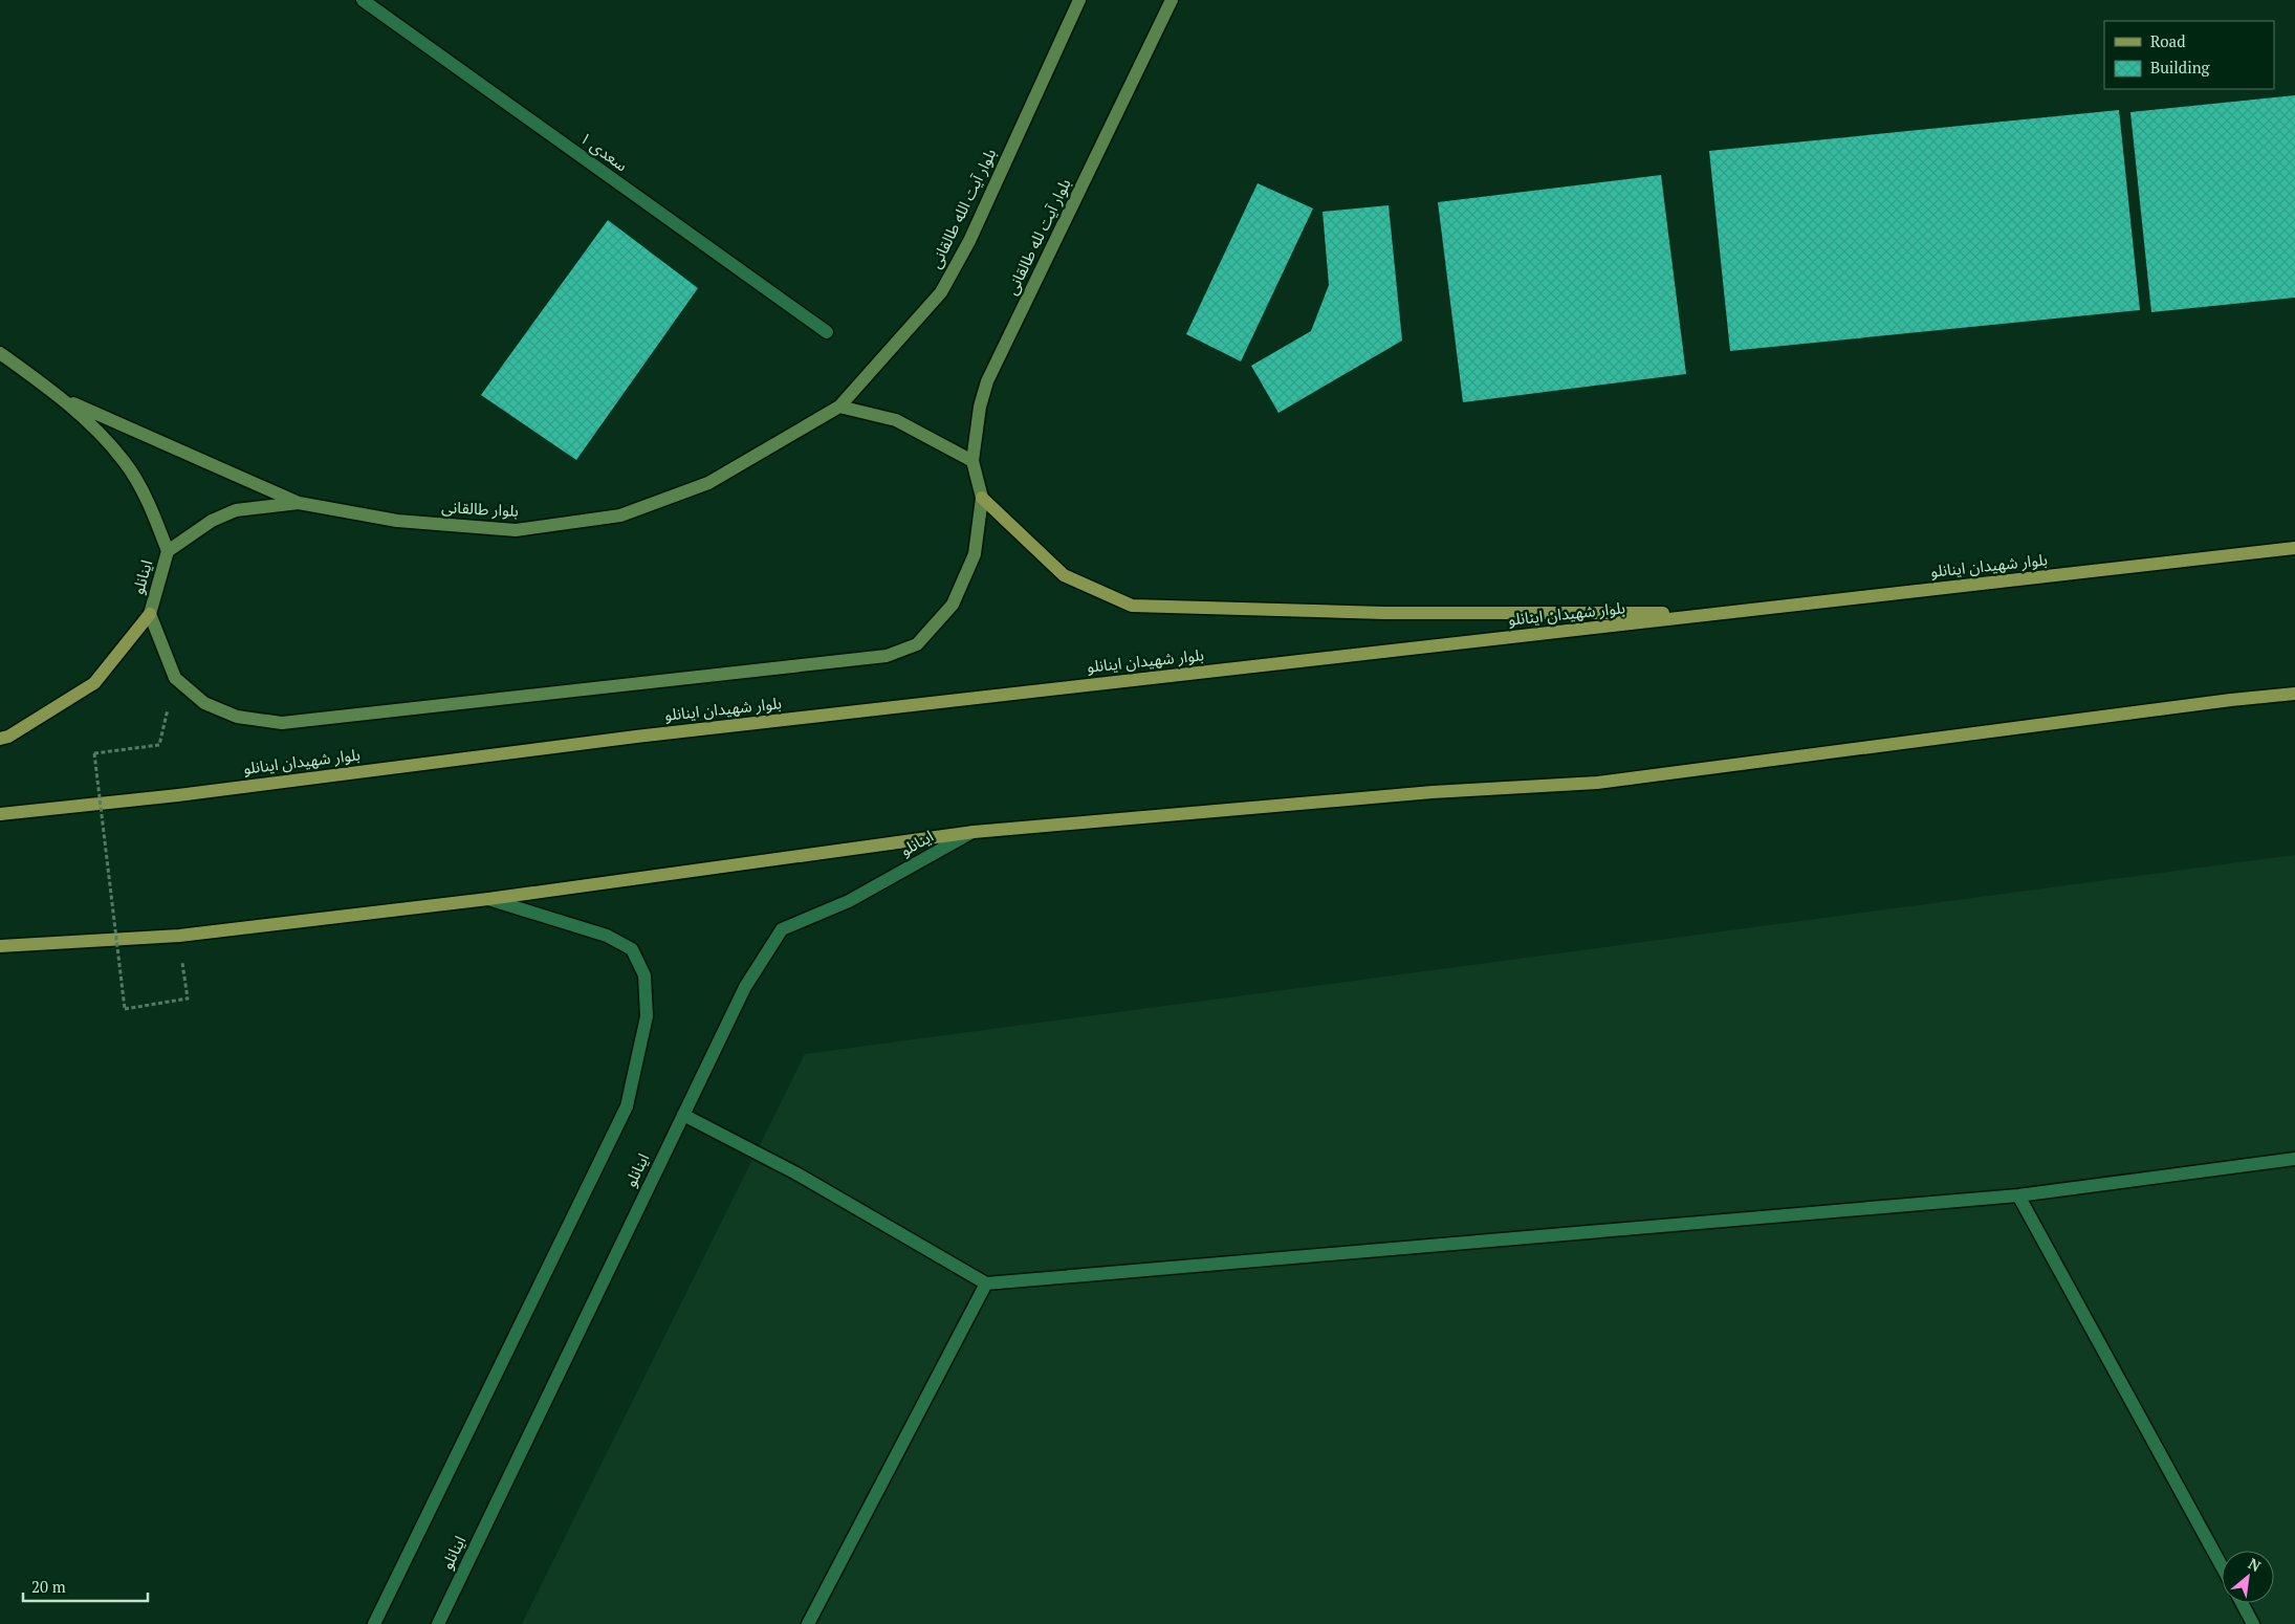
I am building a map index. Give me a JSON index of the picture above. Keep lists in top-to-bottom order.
{
  "streets": {
    "main road": ["بلوار شهیدان اینانلو"],
    "street": [
      "سعدی ۱",
      "بلوار آیت الله طالقانی",
      "بلوار آیت لله طالقانی",
      "بلوار طالقانی",
      "اینانلو"
    ]
  },
  "crossings": [
    ["بلوار آیت الله طالقانی", "بلوار طالقانی"],
    ["بلوار طالقانی", "اینانلو"]
  ],
  "legend": ["Road", "Building"],
  "scale_bar": "20 m",
  "north": "top right"
}
